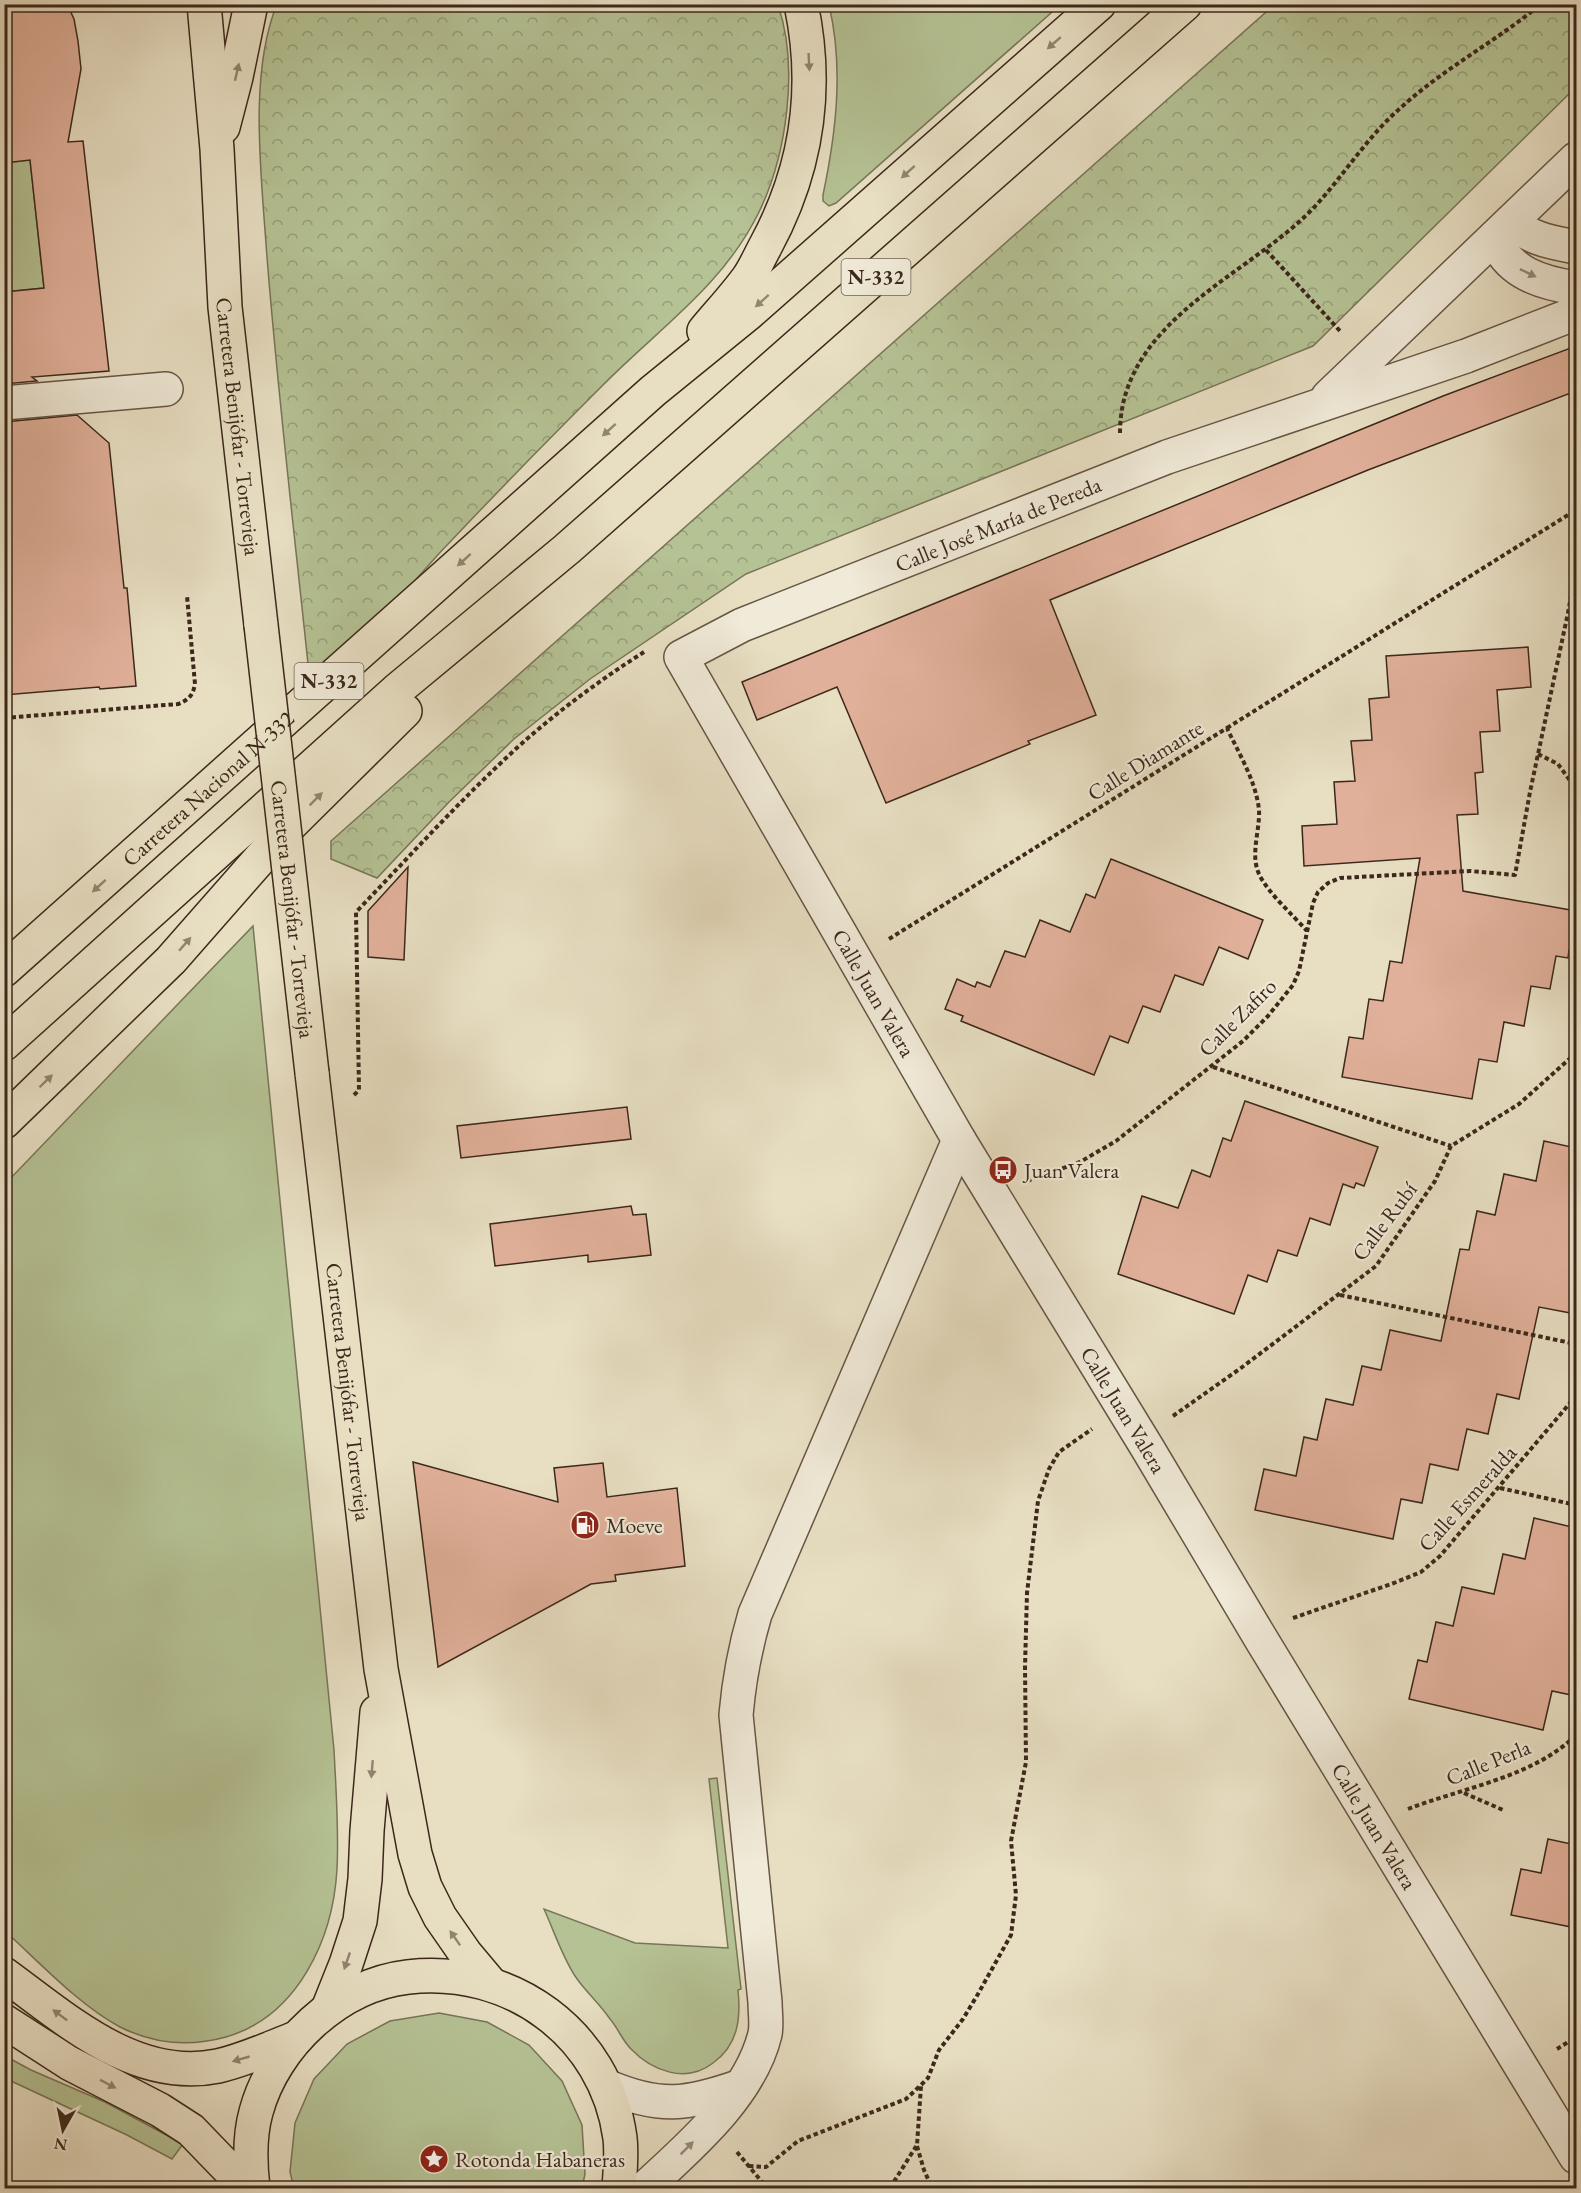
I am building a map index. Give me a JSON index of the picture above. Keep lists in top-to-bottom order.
{
  "streets": {
    "main road": ["N-332", "Carretera Benijófar - Torrevieja", "Carretera Nacional N-332"],
    "street": ["Calle José María de Pereda", "Calle Juan Valera"],
    "path": [
      "Calle Diamante",
      "Calle Zafiro",
      "Calle Rubí",
      "Calle Esmeralda",
      "Calle Perla"
    ]
  },
  "crossings": [
    ["N-332", "Carretera Nacional N-332"],
    ["Calle José María de Pereda", "Calle Juan Valera"],
    ["Calle Diamante", "Calle Zafiro"]
  ],
  "places": {
    "bus stop": ["Juan Valera"],
    "fuel station": ["Moeve"],
    "place": ["Rotonda Habaneras"]
  },
  "north": "bottom"
}
